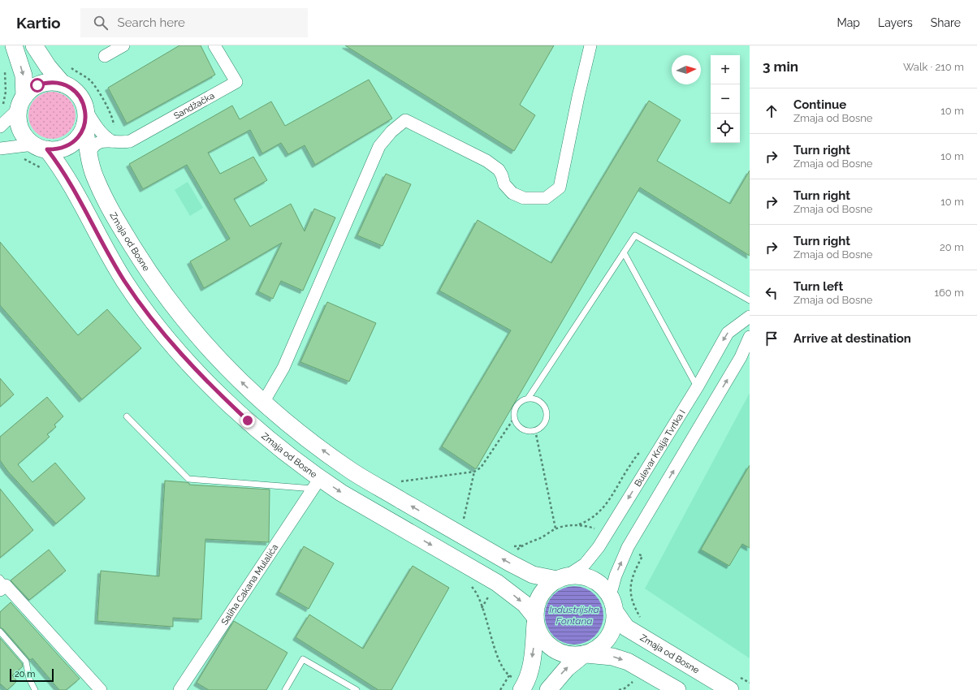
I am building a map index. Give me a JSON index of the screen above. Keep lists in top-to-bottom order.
{
  "streets": {
    "main road": ["Zmaja od Bosne"],
    "street": ["Sandžačka", "Bulevar Kralja Tvrtka I", "Saliha Cakana Mulalića"]
  },
  "crossings": [
    ["Sandžačka", "Zmaja od Bosne"],
    ["Zmaja od Bosne", "Bulevar Kralja Tvrtka I"],
    ["Zmaja od Bosne", "Saliha Cakana Mulalića"]
  ],
  "water": ["Industrijska Fontana"],
  "scale_bar": "20 m",
  "north": "right",
  "page": {
    "header": "Kartio",
    "search": "Search here",
    "nav": ["Map", "Layers", "Share"],
    "heading": ["3 min", "Walk · 210 m"],
    "map_buttons": ["+", "−"],
    "list": [
      ["Continue", "Zmaja od Bosne", "10 m"],
      ["Turn right", "Zmaja od Bosne", "10 m"],
      ["Turn right", "Zmaja od Bosne", "10 m"],
      ["Turn right", "Zmaja od Bosne", "20 m"],
      ["Turn left", "Zmaja od Bosne", "160 m"],
      "Arrive at destination"
    ],
    "scale": "20 m"
  }
}
